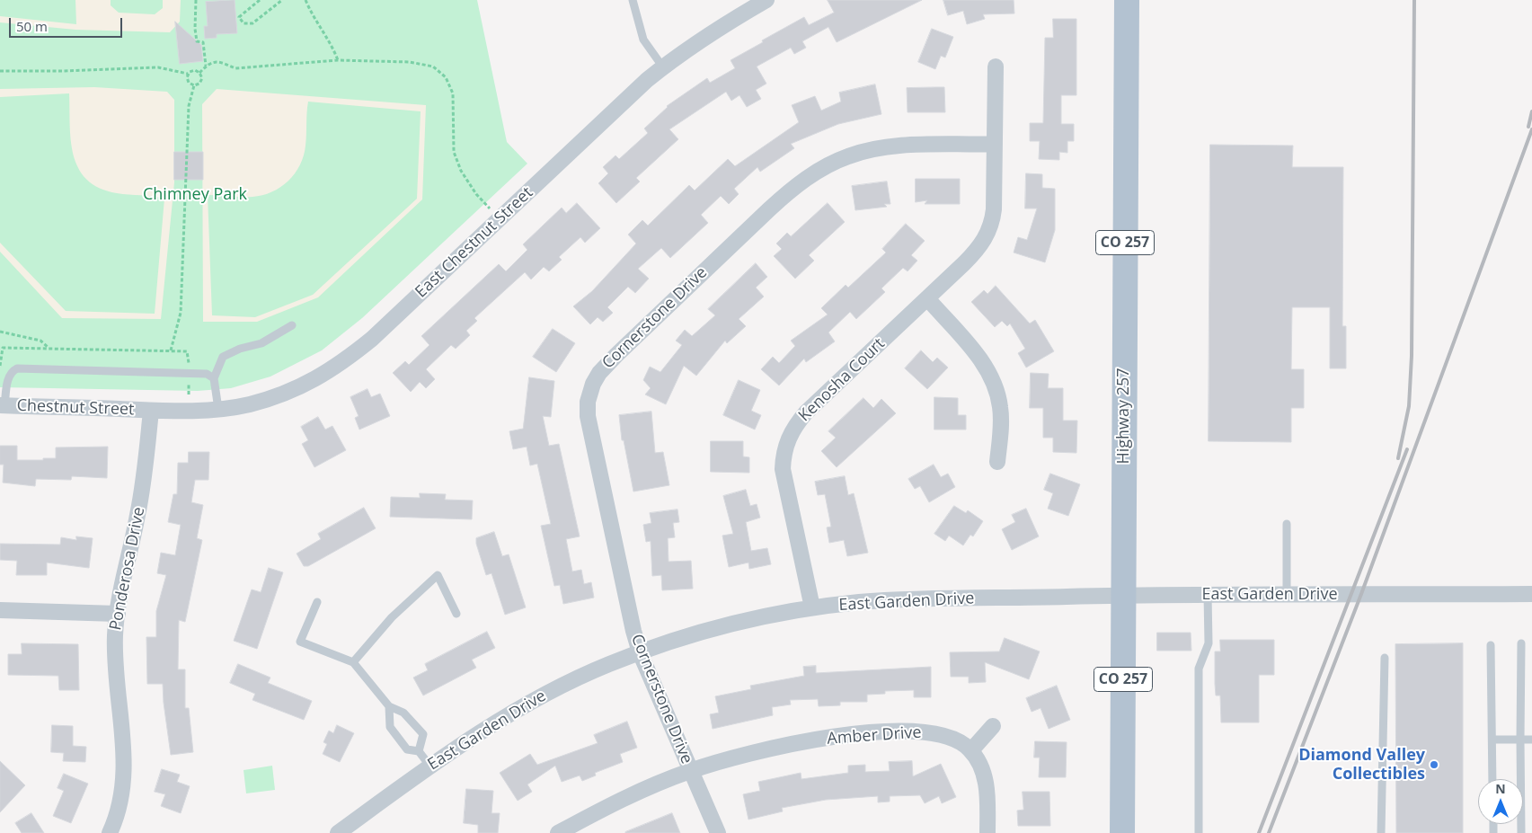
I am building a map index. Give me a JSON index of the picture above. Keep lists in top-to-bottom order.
{
  "streets": {
    "main road": ["CO 257", "Highway 257"],
    "street": [
      "East Chestnut Street",
      "Cornerstone Drive",
      "Kenosha Court",
      "Chestnut Street",
      "Ponderosa Drive",
      "East Garden Drive",
      "Amber Drive"
    ]
  },
  "crossings": [
    ["East Chestnut Street", "Chestnut Street"],
    ["East Chestnut Street", "Ponderosa Drive"],
    ["Cornerstone Drive", "Kenosha Court"],
    ["Cornerstone Drive", "East Garden Drive"],
    ["Cornerstone Drive", "Amber Drive"],
    ["Kenosha Court", "East Garden Drive"],
    ["Chestnut Street", "Ponderosa Drive"],
    ["Highway 257", "East Garden Drive"]
  ],
  "parks": ["Chimney Park"],
  "places": ["Diamond Valley Collectibles"],
  "scale_bar": "50 m",
  "north": "top"
}
